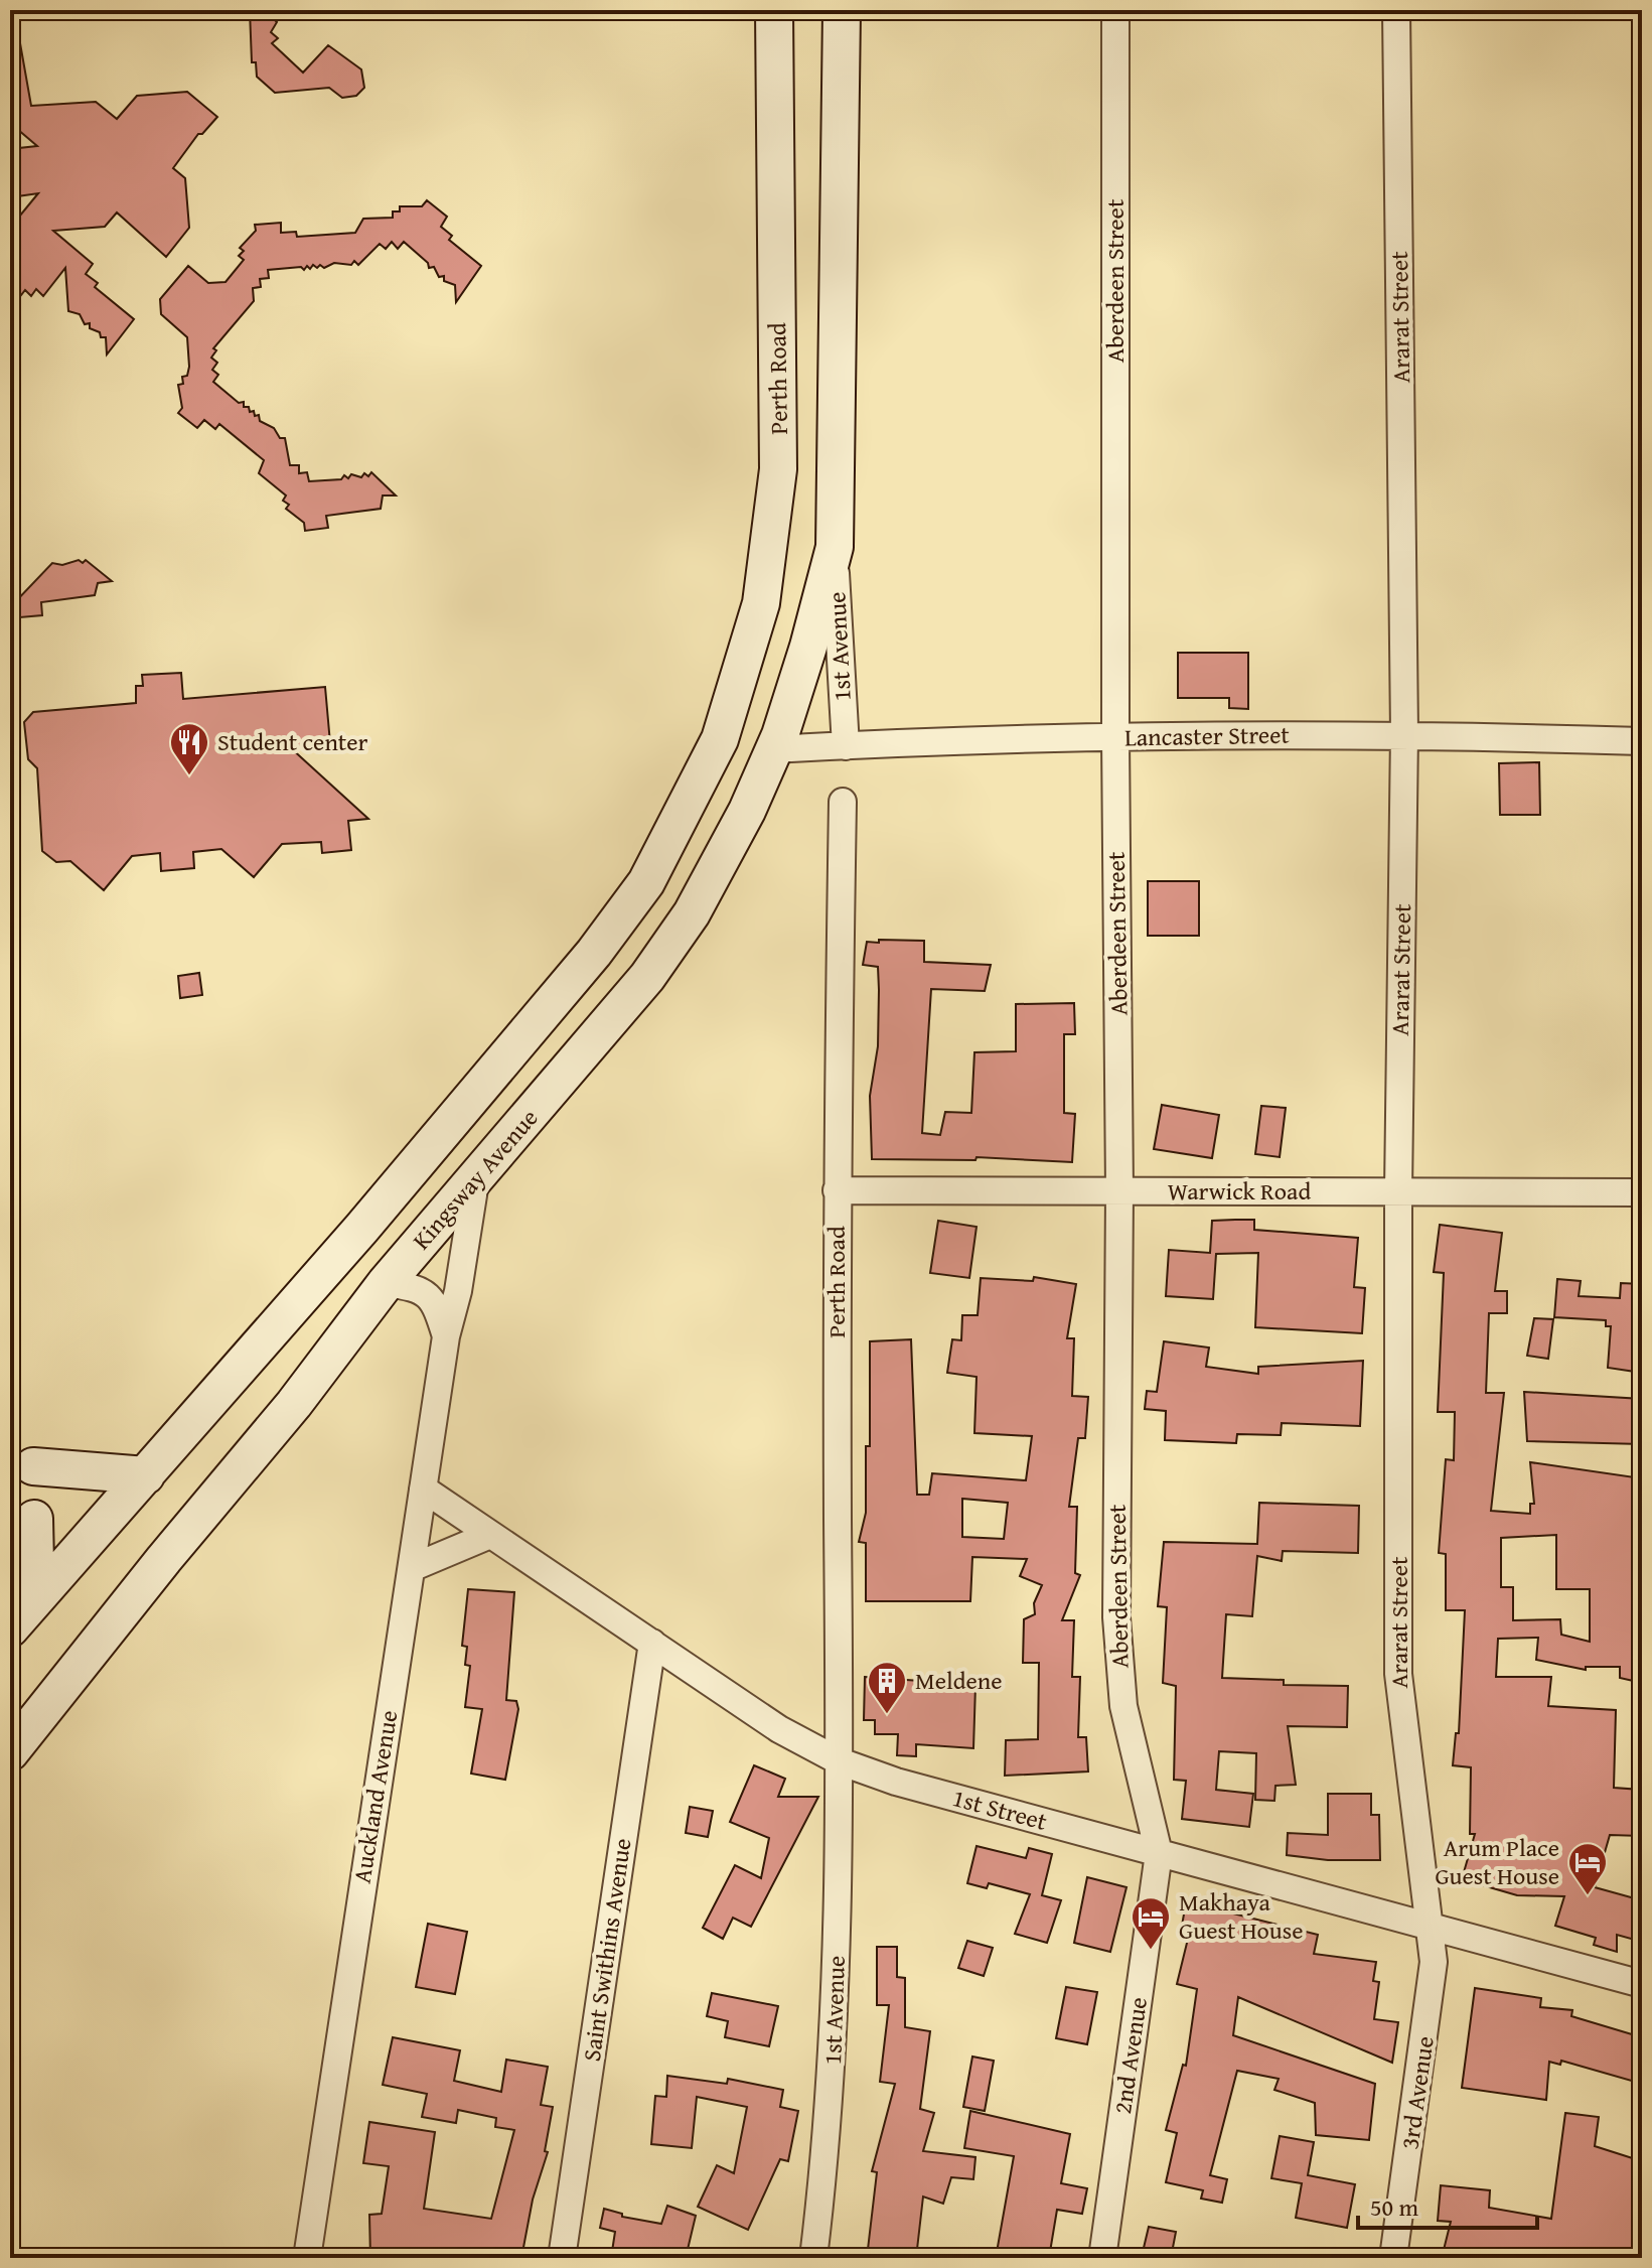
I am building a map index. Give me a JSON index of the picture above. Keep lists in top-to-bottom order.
{
  "streets": {
    "main road": ["Perth Road", "Kingsway Avenue"],
    "street": [
      "Aberdeen Street",
      "Ararat Street",
      "1st Avenue",
      "Lancaster Street",
      "Warwick Road",
      "Auckland Avenue",
      "1st Street",
      "Saint Swithins Avenue",
      "2nd Avenue",
      "3rd Avenue"
    ]
  },
  "crossings": [
    ["Aberdeen Street", "Lancaster Street"],
    ["Aberdeen Street", "Warwick Road"],
    ["Aberdeen Street", "1st Street"],
    ["Aberdeen Street", "2nd Avenue"],
    ["Ararat Street", "Lancaster Street"],
    ["Ararat Street", "Warwick Road"],
    ["Ararat Street", "1st Street"],
    ["Ararat Street", "3rd Avenue"],
    ["Perth Road", "1st Avenue"],
    ["Perth Road", "Warwick Road"],
    ["Perth Road", "1st Street"],
    ["1st Avenue", "Lancaster Street"],
    ["1st Avenue", "Kingsway Avenue"],
    ["1st Avenue", "1st Street"],
    ["Lancaster Street", "Kingsway Avenue"],
    ["Kingsway Avenue", "Auckland Avenue"],
    ["Auckland Avenue", "1st Street"],
    ["1st Street", "Saint Swithins Avenue"],
    ["1st Street", "2nd Avenue"],
    ["1st Street", "3rd Avenue"]
  ],
  "places": {
    "restaurant": ["Student center"],
    "building": ["Meldene"],
    "hotel": ["Arum Place Guest House", "Makhaya Guest House"]
  },
  "scale_bar": "50 m"
}
